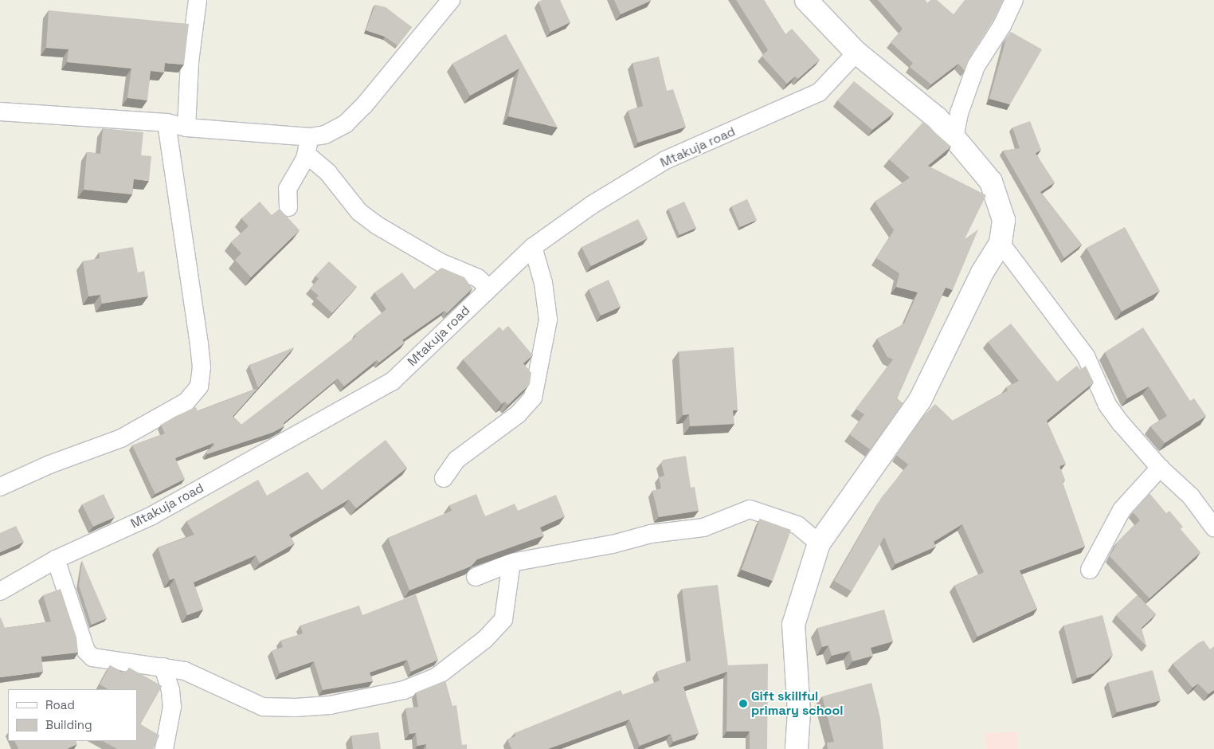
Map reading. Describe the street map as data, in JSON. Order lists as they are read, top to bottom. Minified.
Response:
{"streets":{"street":["Mtakuja road"]},"places":["Gift skillful primary school"],"legend":["Road","Building"]}
